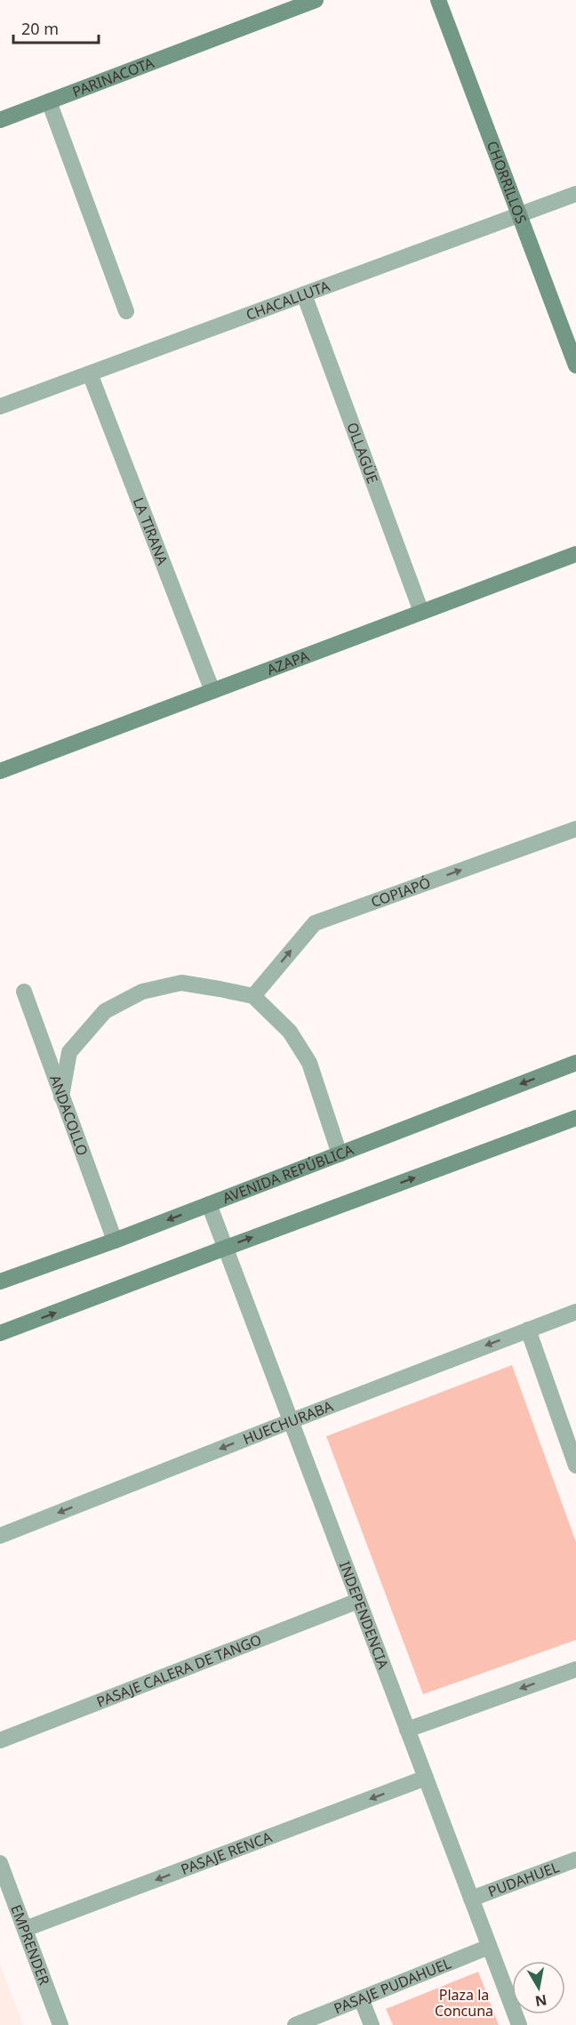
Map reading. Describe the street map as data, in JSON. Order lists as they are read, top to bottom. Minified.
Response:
{"streets":{"street":["PARINACOTA","CHORRILLOS","CHACALLUTA","OLLAGÜE","LA TIRANA","AZAPA","COPIAPÓ","ANDACOLLO","AVENIDA REPÚBLICA","HUECHURABA","INDEPENDENCIA","PASAJE CALERA DE TANGO","PASAJE RENCA","PUDAHUEL","EMPRENDER","PASAJE PUDAHUEL"]},"crossings":[["CHORRILLOS","CHACALLUTA"],["CHACALLUTA","OLLAGÜE"],["CHACALLUTA","LA TIRANA"],["OLLAGÜE","AZAPA"],["LA TIRANA","AZAPA"],["ANDACOLLO","AVENIDA REPÚBLICA"],["AVENIDA REPÚBLICA","INDEPENDENCIA"],["HUECHURABA","INDEPENDENCIA"],["INDEPENDENCIA","PASAJE CALERA DE TANGO"],["INDEPENDENCIA","PASAJE RENCA"],["INDEPENDENCIA","PUDAHUEL"],["INDEPENDENCIA","PASAJE PUDAHUEL"],["PASAJE RENCA","EMPRENDER"]],"one_way":["COPIAPÓ","HUECHURABA","PASAJE RENCA"],"parks":["Plaza la Concuna"],"scale_bar":"20 m","north":"bottom"}
